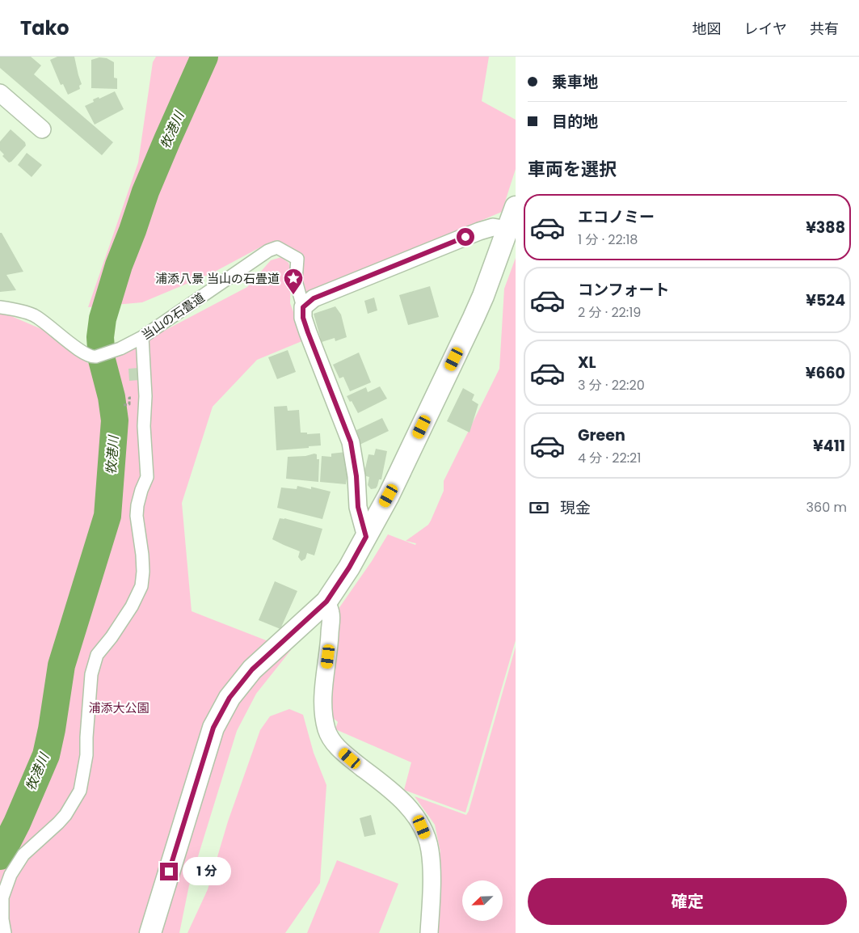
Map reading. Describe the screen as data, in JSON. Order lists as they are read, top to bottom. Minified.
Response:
{"streets":{"street":["当山の石畳道"]},"water":["牧港川"],"parks":["浦添大公園"],"places":{"place":["浦添八景 当山の石畳道"]},"north":"bottom left","page":{"header":"Tako","nav":["地図","レイヤ","共有"],"banner":["乗車地","目的地"],"heading":"車両を選択","list":[{"name":"エコノミー","note":"1 分 · 22:18","value":"¥388"},{"name":"コンフォート","note":"2 分 · 22:19","value":"¥524"},{"name":"XL","note":"3 分 · 22:20","value":"¥660"},{"name":"Green","note":"4 分 · 22:21","value":"¥411"}],"pay":["現金","360 m"],"bubble":"1 分","buttons":"確定"}}
